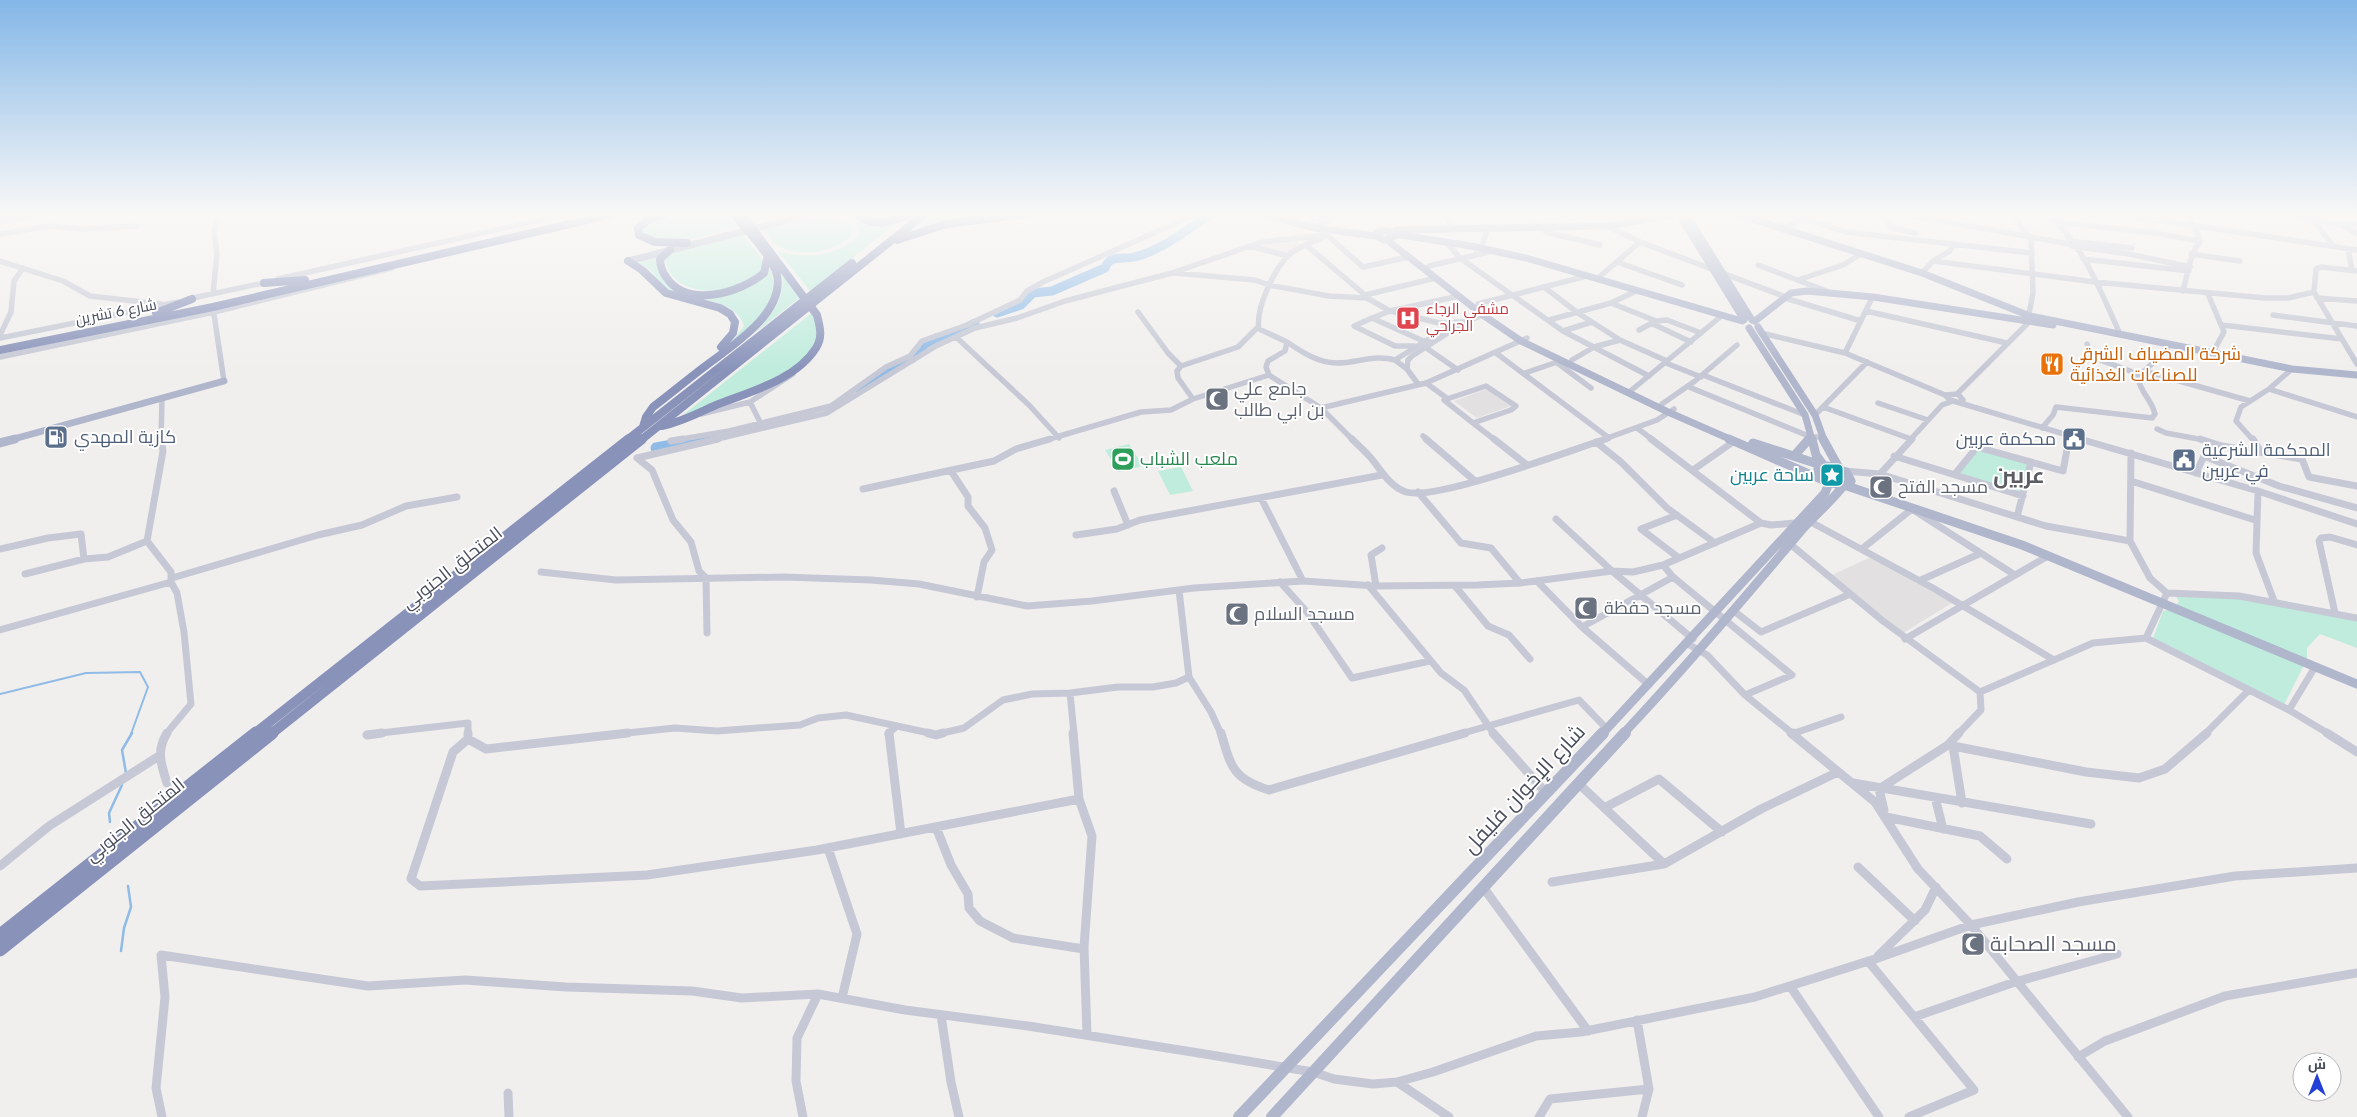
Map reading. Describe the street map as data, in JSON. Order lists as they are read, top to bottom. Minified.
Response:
{"streets":{"highway":["شارع 6 تشرين","المتحلق الجنوبي"],"main road":["شارع الإخوان فليفل"]},"districts":["عربين"],"places":{"hospital":["مشفى الرجاء الجراحي"],"restaurant":["شركة المضياف الشرقي للصناعات الغذائية"],"mosque":["جامع علي بن ابي طالب","مسجد الفتح","مسجد حفظة","مسجد السلام","مسجد الصحابة"],"fuel station":["كازية المهدي"],"public building":["محكمة عربين","المحكمة الشرعية في عربين"],"sports":["ملعب الشباب"],"place":["ساحة عربين"]},"north":"top"}
